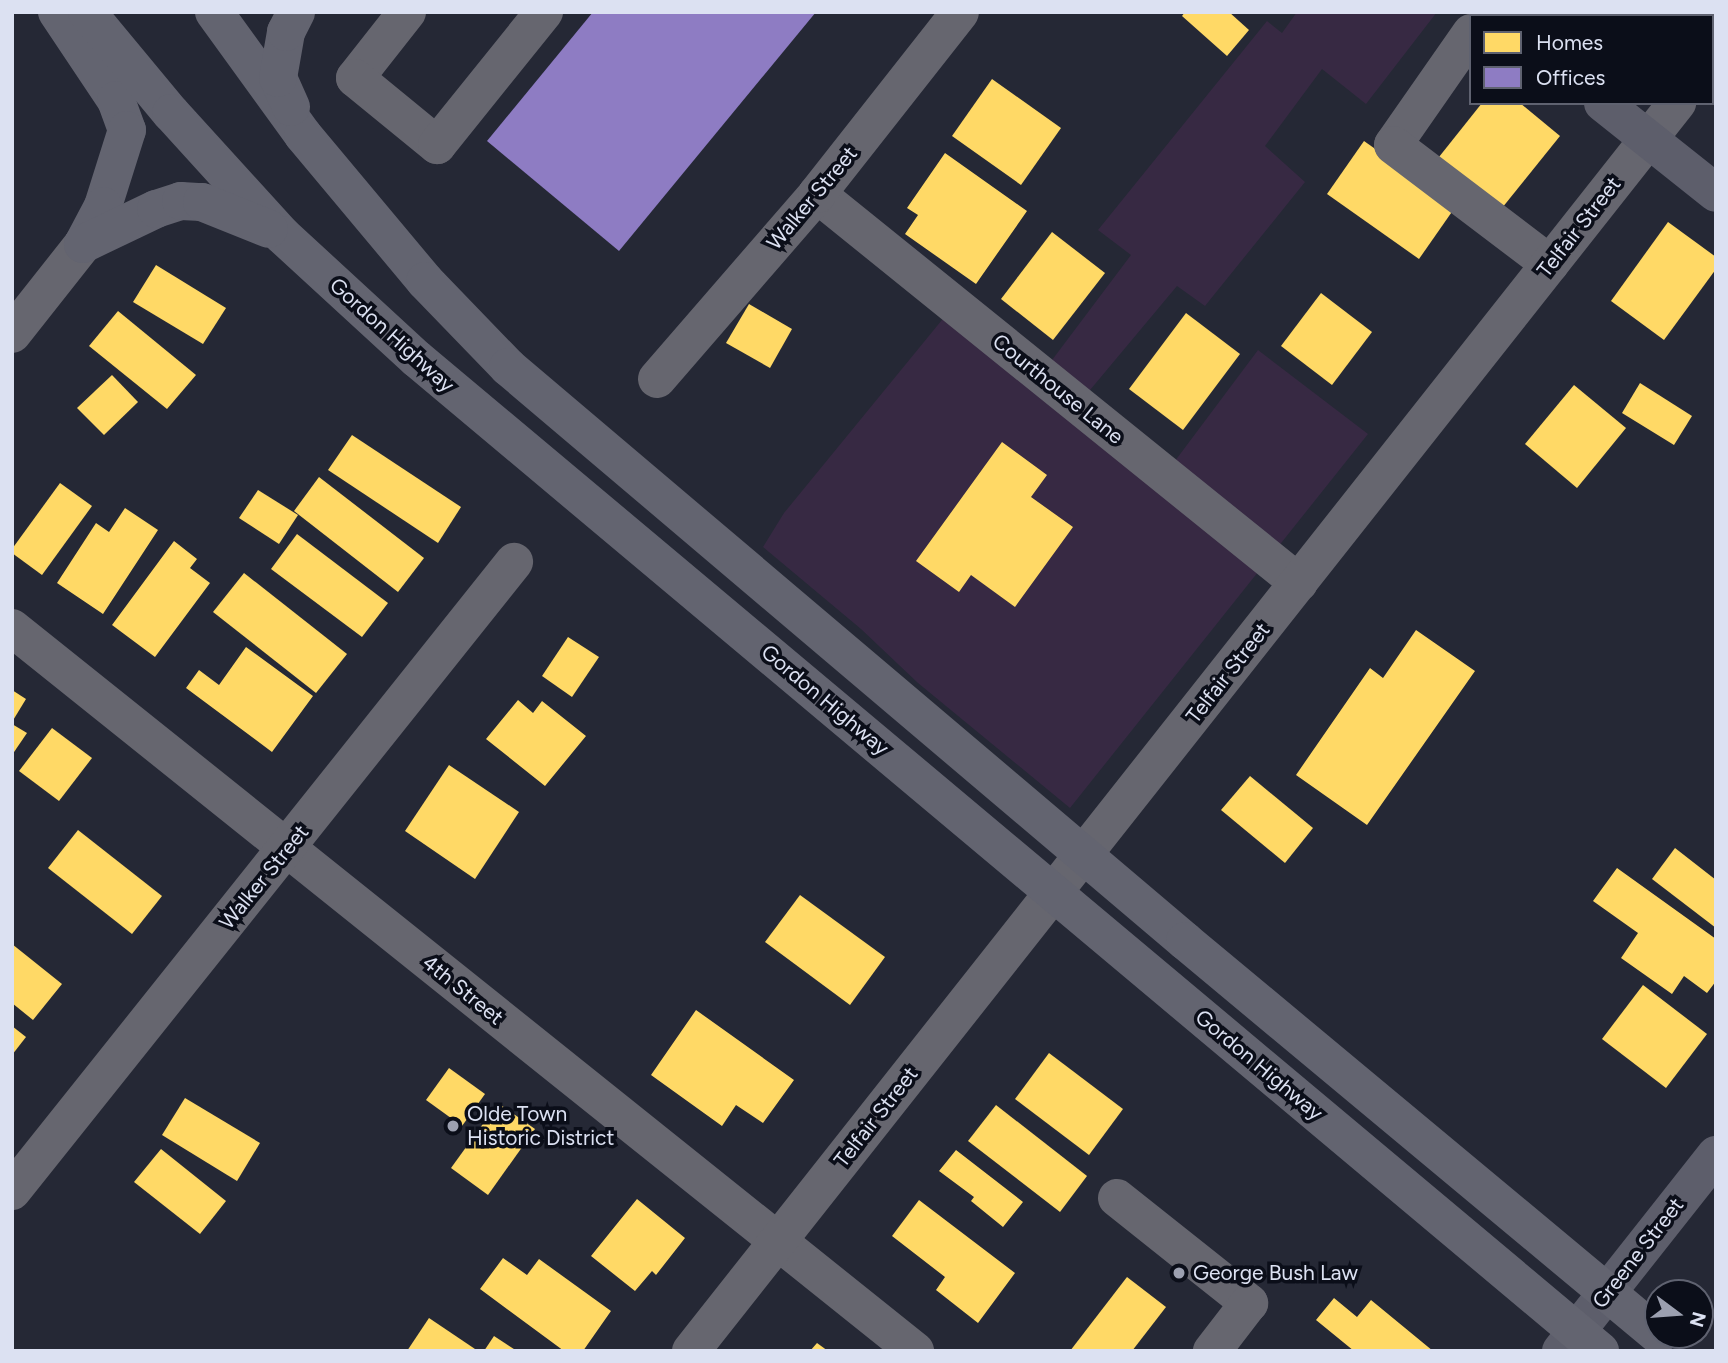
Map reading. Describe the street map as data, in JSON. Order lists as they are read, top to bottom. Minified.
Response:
{"streets":{"highway":["Gordon Highway"],"main road":["Greene Street"],"street":["Walker Street","Telfair Street","Courthouse Lane","4th Street"]},"crossings":[["Walker Street","Courthouse Lane"],["Walker Street","4th Street"],["Telfair Street","Courthouse Lane"],["Telfair Street","4th Street"]],"places":["Olde Town Historic District","George Bush Law"],"legend":["Homes","Offices"],"north":"right"}
